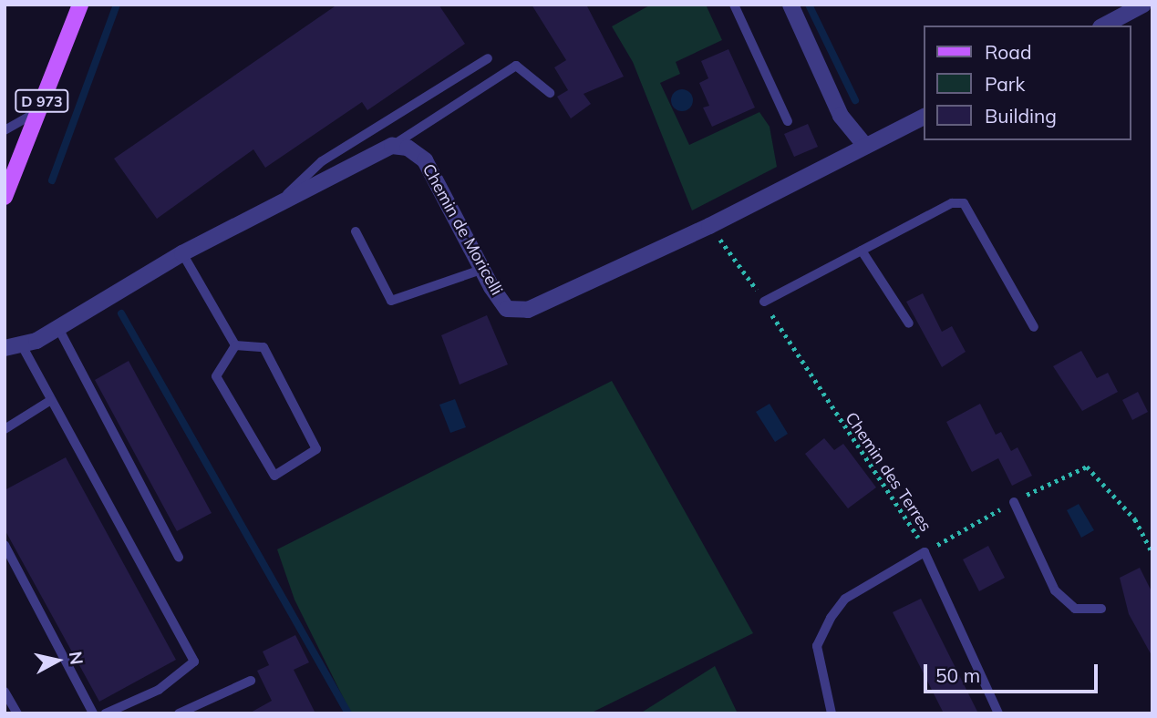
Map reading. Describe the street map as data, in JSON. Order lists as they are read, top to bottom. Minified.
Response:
{"streets":{"main road":["D 973"],"street":["Chemin de Moricelli"],"path":["Chemin des Terres"]},"crossings":[["Chemin de Moricelli","Chemin des Terres"]],"legend":["Road","Park","Building"],"scale_bar":"50 m","north":"right"}
